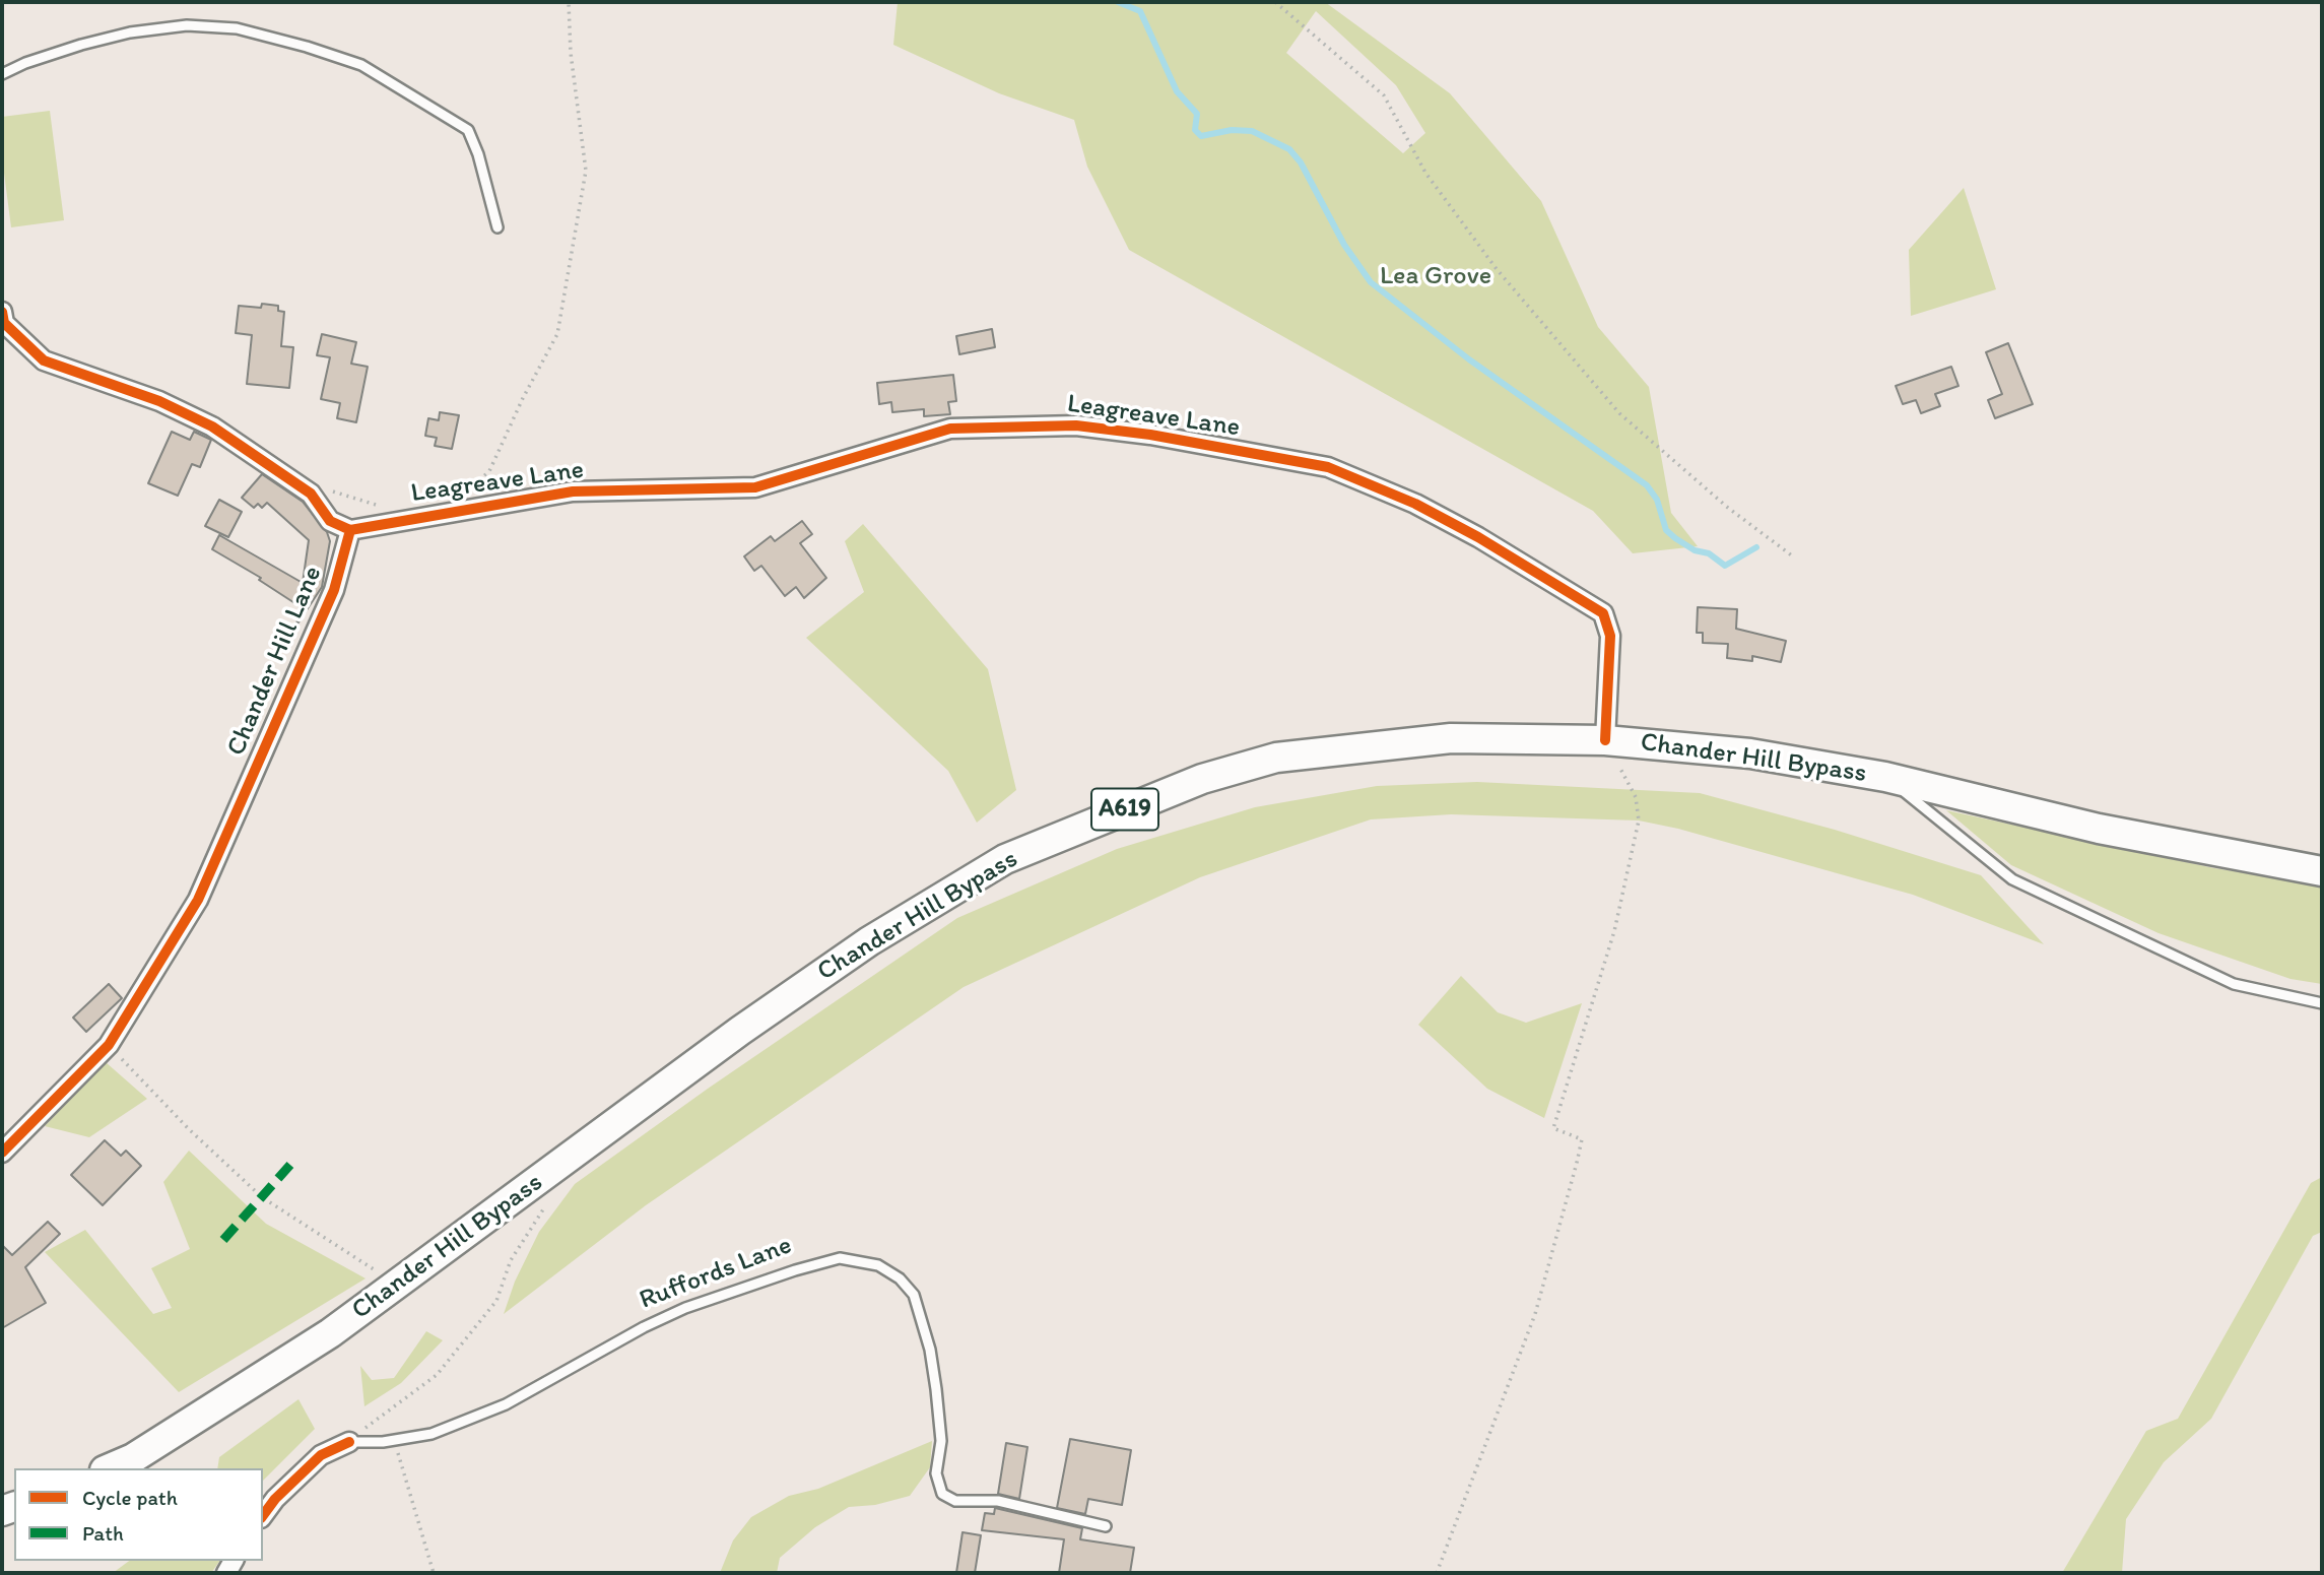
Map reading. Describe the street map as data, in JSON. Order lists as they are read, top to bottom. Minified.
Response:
{"streets":{"highway":["Chander Hill Bypass","A619"],"street":["Leagreave Lane","Chander Hill Lane"],"lane":["Ruffords Lane"]},"crossings":[["Leagreave Lane","Chander Hill Lane"],["Leagreave Lane","Chander Hill Bypass"]],"parks":["Lea Grove"],"legend":["Cycle path","Path"]}
